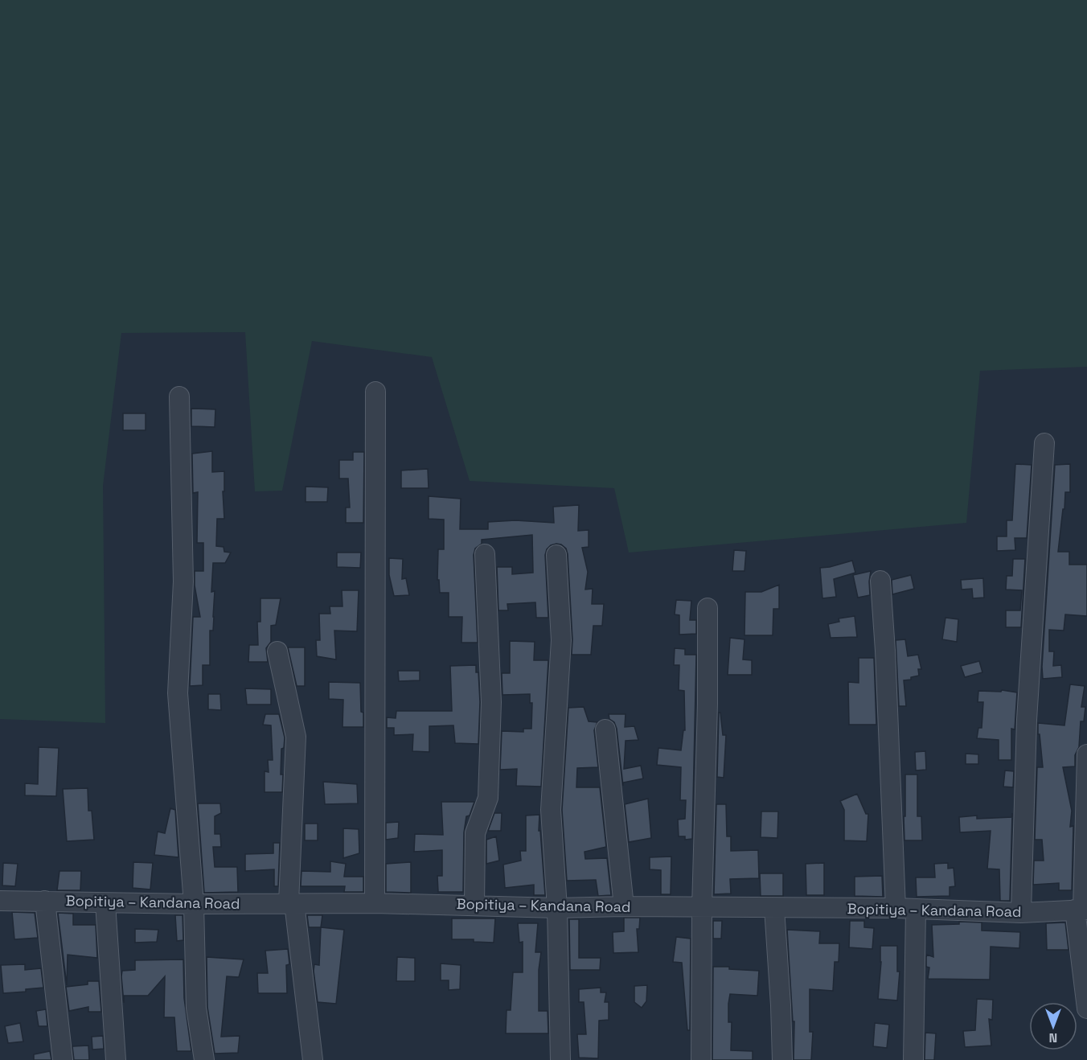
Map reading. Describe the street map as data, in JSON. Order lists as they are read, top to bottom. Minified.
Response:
{"streets":{"street":["Bopitiya – Kandana Road"]},"north":"bottom"}
